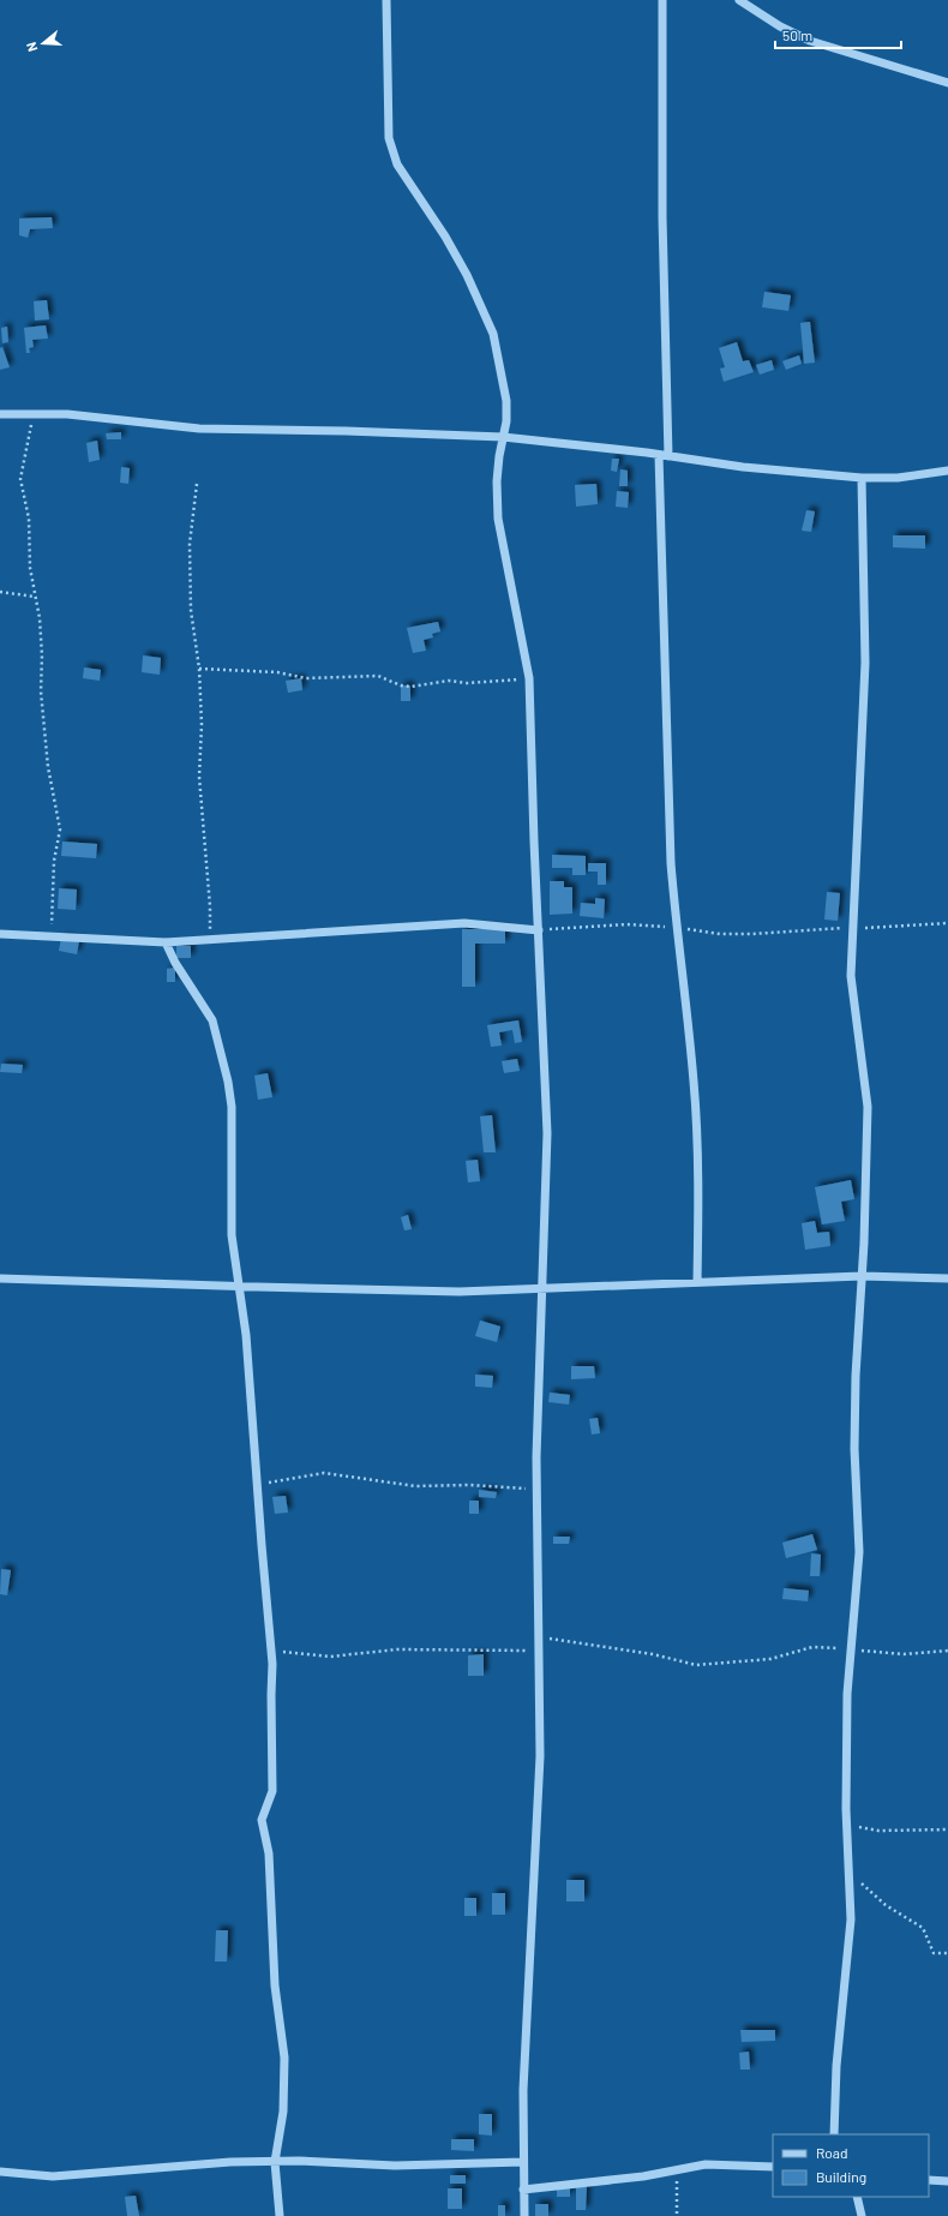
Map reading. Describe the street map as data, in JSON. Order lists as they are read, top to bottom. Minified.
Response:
{"legend":["Road","Building"],"scale_bar":"50 m","north":"left"}
